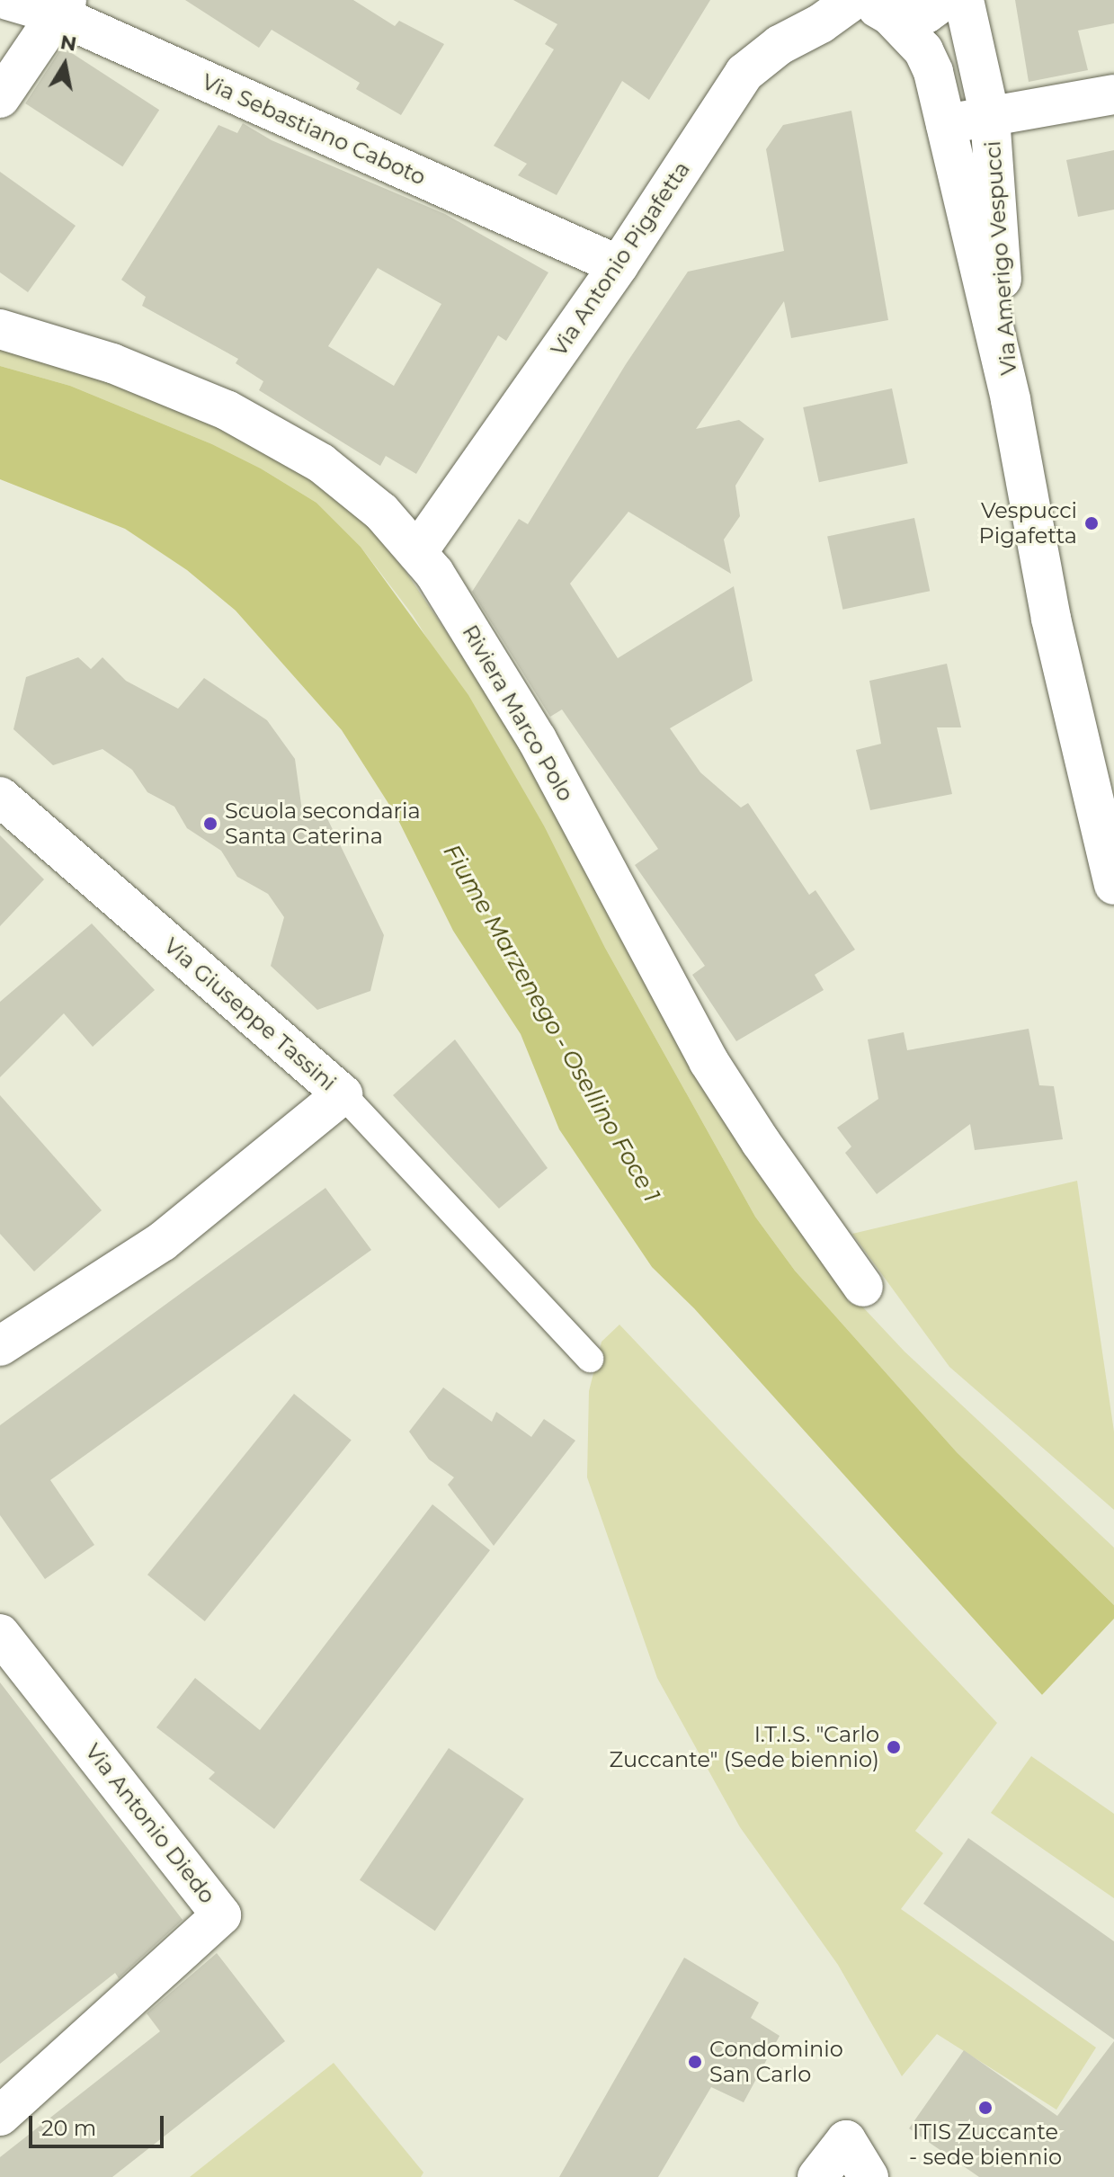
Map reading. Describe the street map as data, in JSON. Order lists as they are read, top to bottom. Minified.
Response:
{"streets":{"street":["Via Sebastiano Caboto","Via Amerigo Vespucci","Via Antonio Pigafetta","Riviera Marco Polo","Via Giuseppe Tassini","Via Antonio Diedo"]},"crossings":[["Via Sebastiano Caboto","Via Antonio Pigafetta"],["Via Antonio Pigafetta","Riviera Marco Polo"]],"water":["Fiume Marzenego - Osellino Foce 1"],"places":["Vespucci Pigafetta","Scuola secondaria Santa Caterina","I.T.I.S. \"Carlo Zuccante\" (Sede biennio)","Condominio San Carlo","ITIS Zuccante - sede biennio"],"scale_bar":"20 m","north":"top"}
